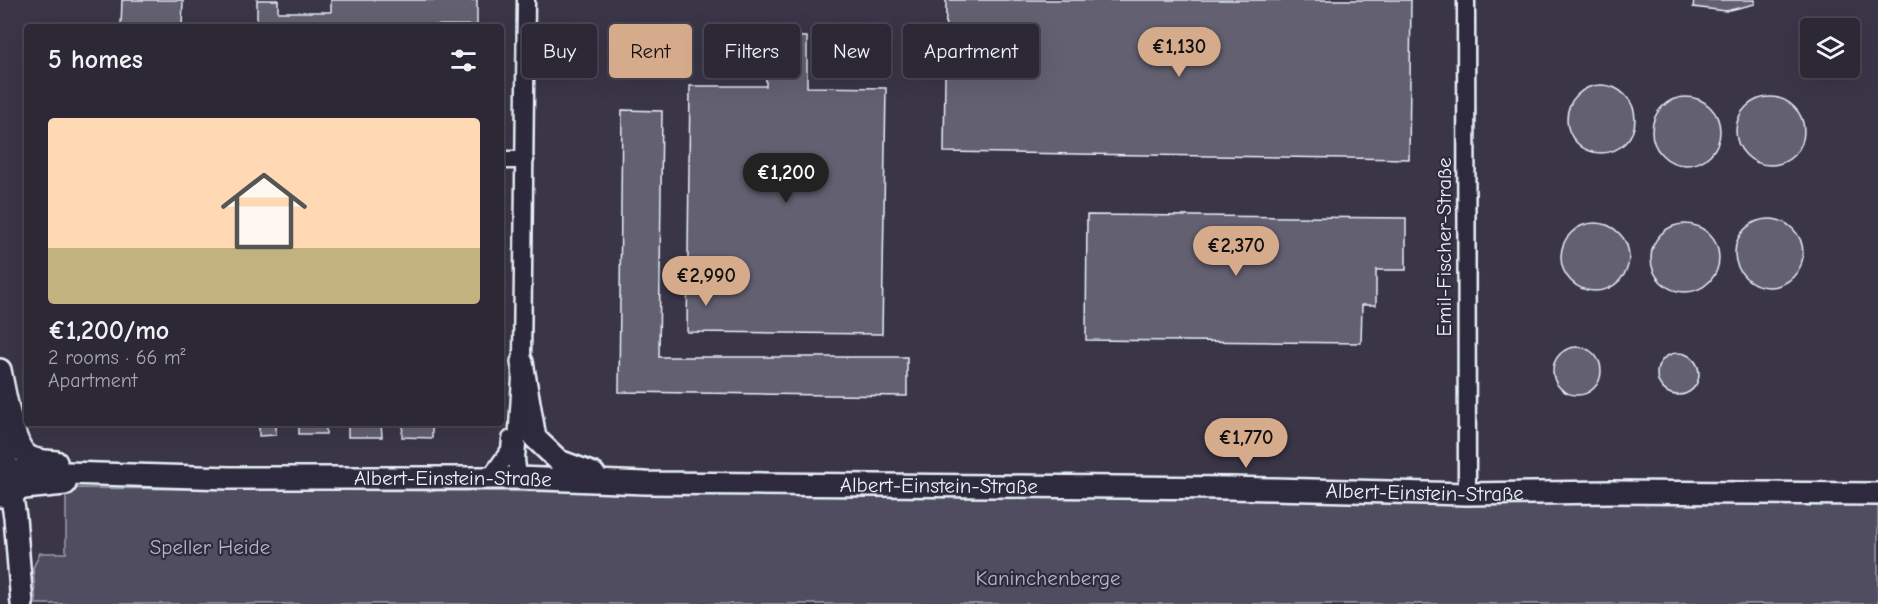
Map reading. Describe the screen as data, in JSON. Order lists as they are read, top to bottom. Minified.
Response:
{"streets":{"main road":["Albert-Einstein-Straße"],"street":["Emil-Fischer-Straße"]},"crossings":[["Emil-Fischer-Straße","Albert-Einstein-Straße"]],"parks":["Speller Heide","Kaninchenberge"],"page":{"chip":["Buy","Rent","Filters","New","Apartment"],"heading":"5 homes","price":["€1,130","€1,200","€2,370","€2,990","€1,770"],"list":[{"name":"€1,200/mo","note":"2 rooms · 66 m² · Apartment"}]}}
